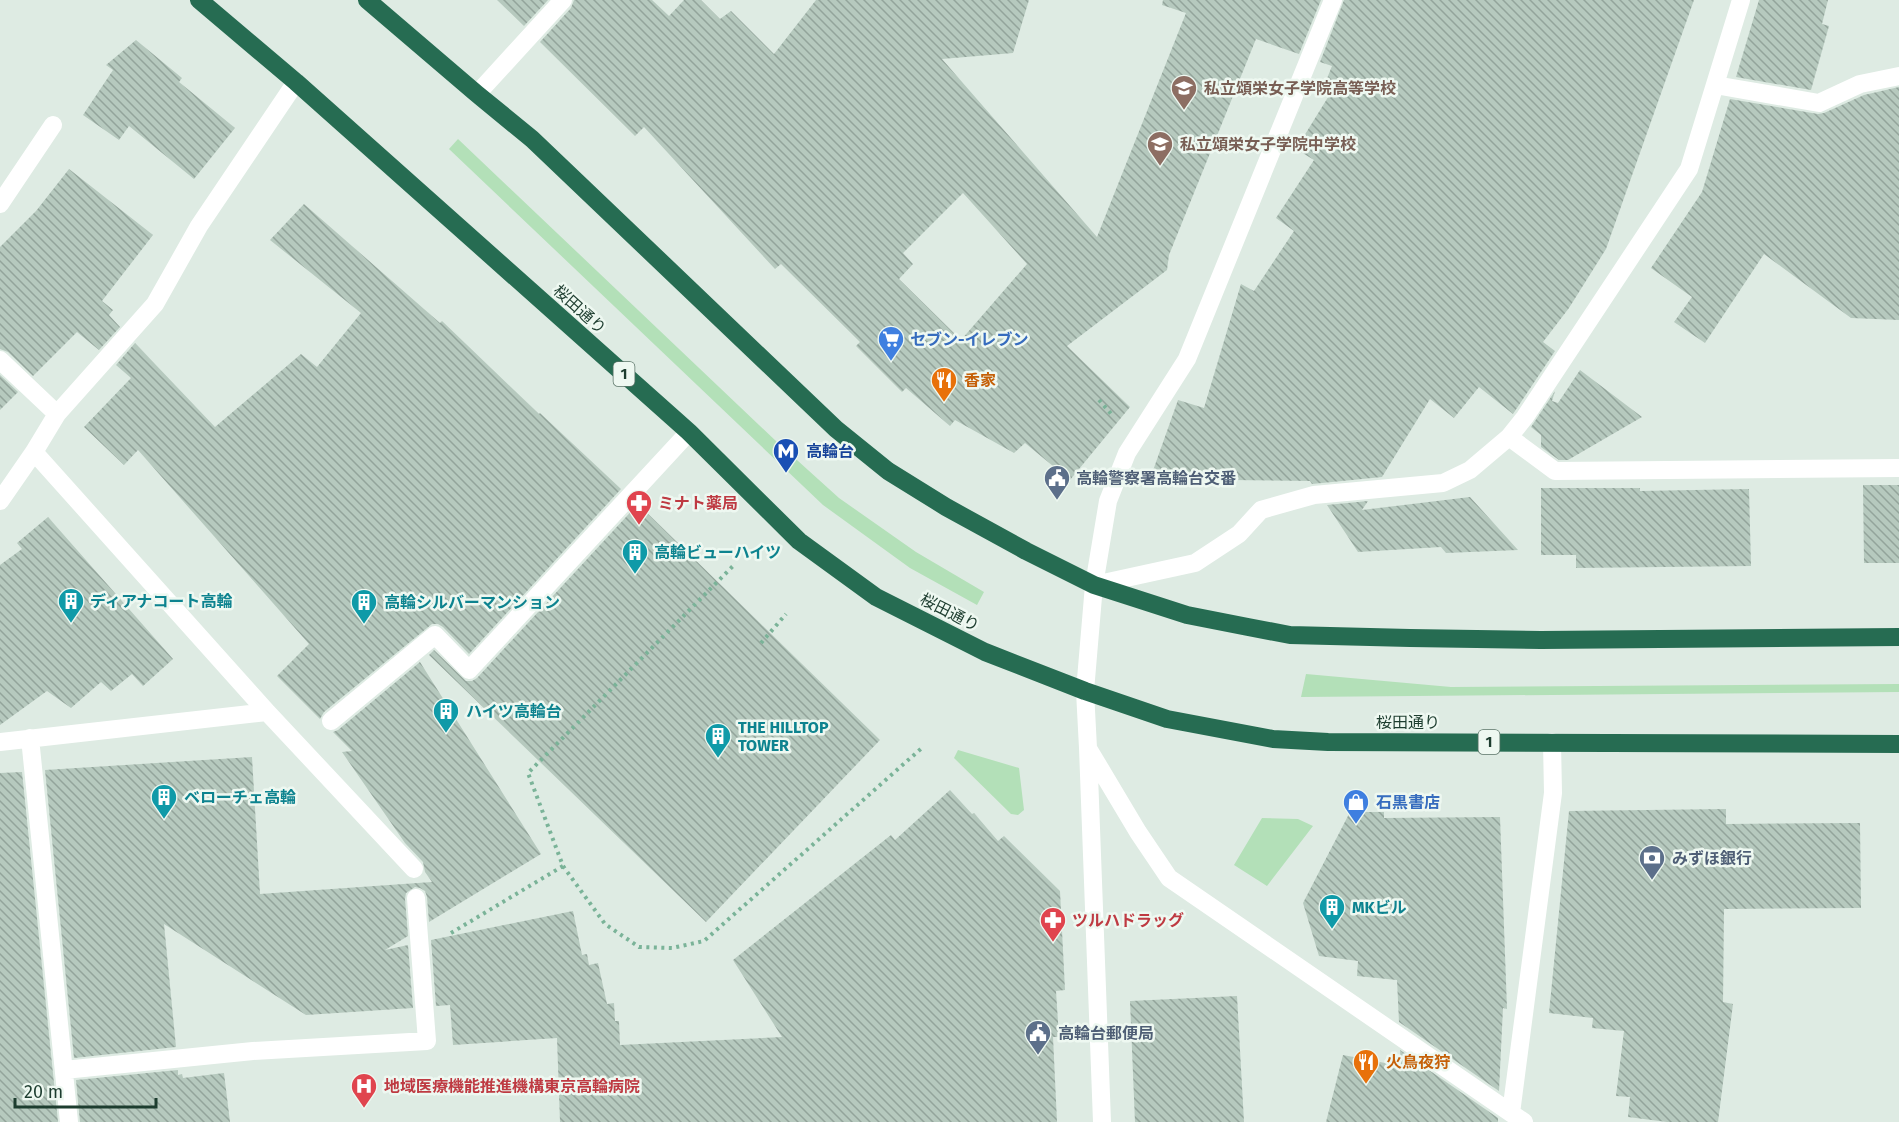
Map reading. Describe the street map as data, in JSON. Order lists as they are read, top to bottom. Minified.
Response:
{"streets":{"highway":["桜田通り","1"]},"places":{"school or university":["私立頌栄女子学院高等学校","私立頌栄女子学院中学校"],"supermarket":["セブン-イレブン"],"restaurant":["香家","火鳥夜狩"],"metro station":["高輪台"],"public building":["高輪警察署高輪台交番","高輪台郵便局"],"pharmacy":["ミナト薬局","ツルハドラッグ"],"building":["高輪ビューハイツ","ディアナコート高輪","高輪シルバーマンション","ハイツ高輪台","THE HILLTOP TOWER","ベローチェ高輪","MKビル"],"shop":["石黒書店"],"bank":["みずほ銀行"],"hospital":["地域医療機能推進機構東京高輪病院"]},"scale_bar":"20 m"}
